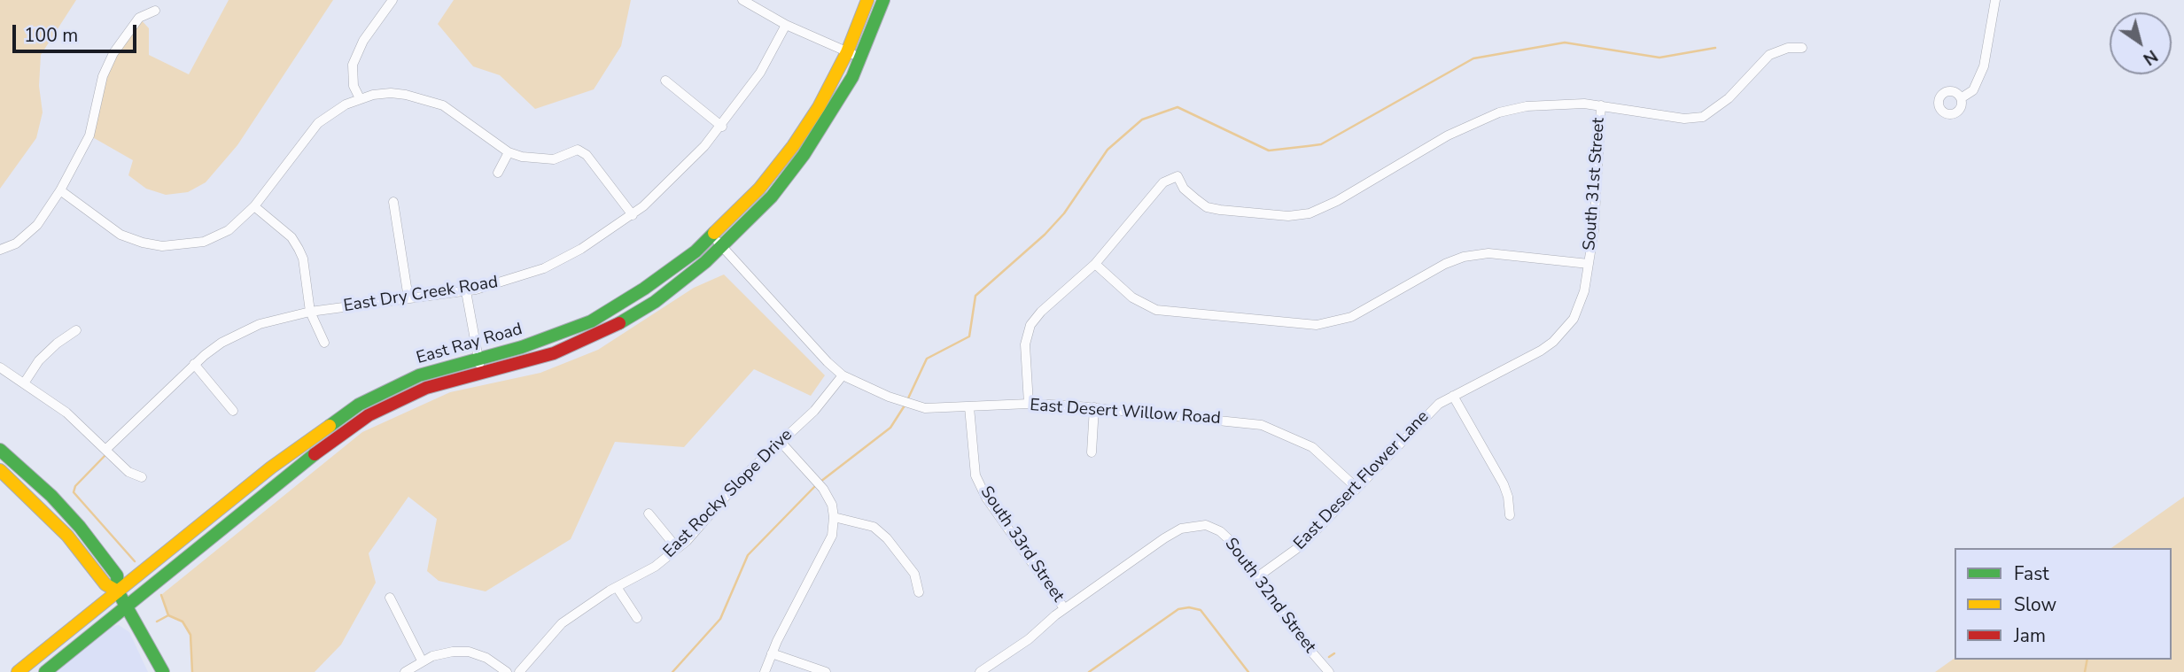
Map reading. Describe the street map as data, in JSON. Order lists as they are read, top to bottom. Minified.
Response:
{"streets":{"main road":["East Ray Road"],"street":["South 31st Street","East Dry Creek Road","East Desert Willow Road","East Desert Flower Lane","East Rocky Slope Drive","South 33rd Street","South 32nd Street"]},"crossings":[["South 31st Street","East Desert Flower Lane"],["East Desert Willow Road","East Desert Flower Lane"],["East Desert Willow Road","East Rocky Slope Drive"],["East Desert Willow Road","South 33rd Street"],["East Desert Flower Lane","South 32nd Street"],["South 33rd Street","South 32nd Street"]],"legend":["Fast","Slow","Jam"],"scale_bar":"100 m","north":"bottom right"}
